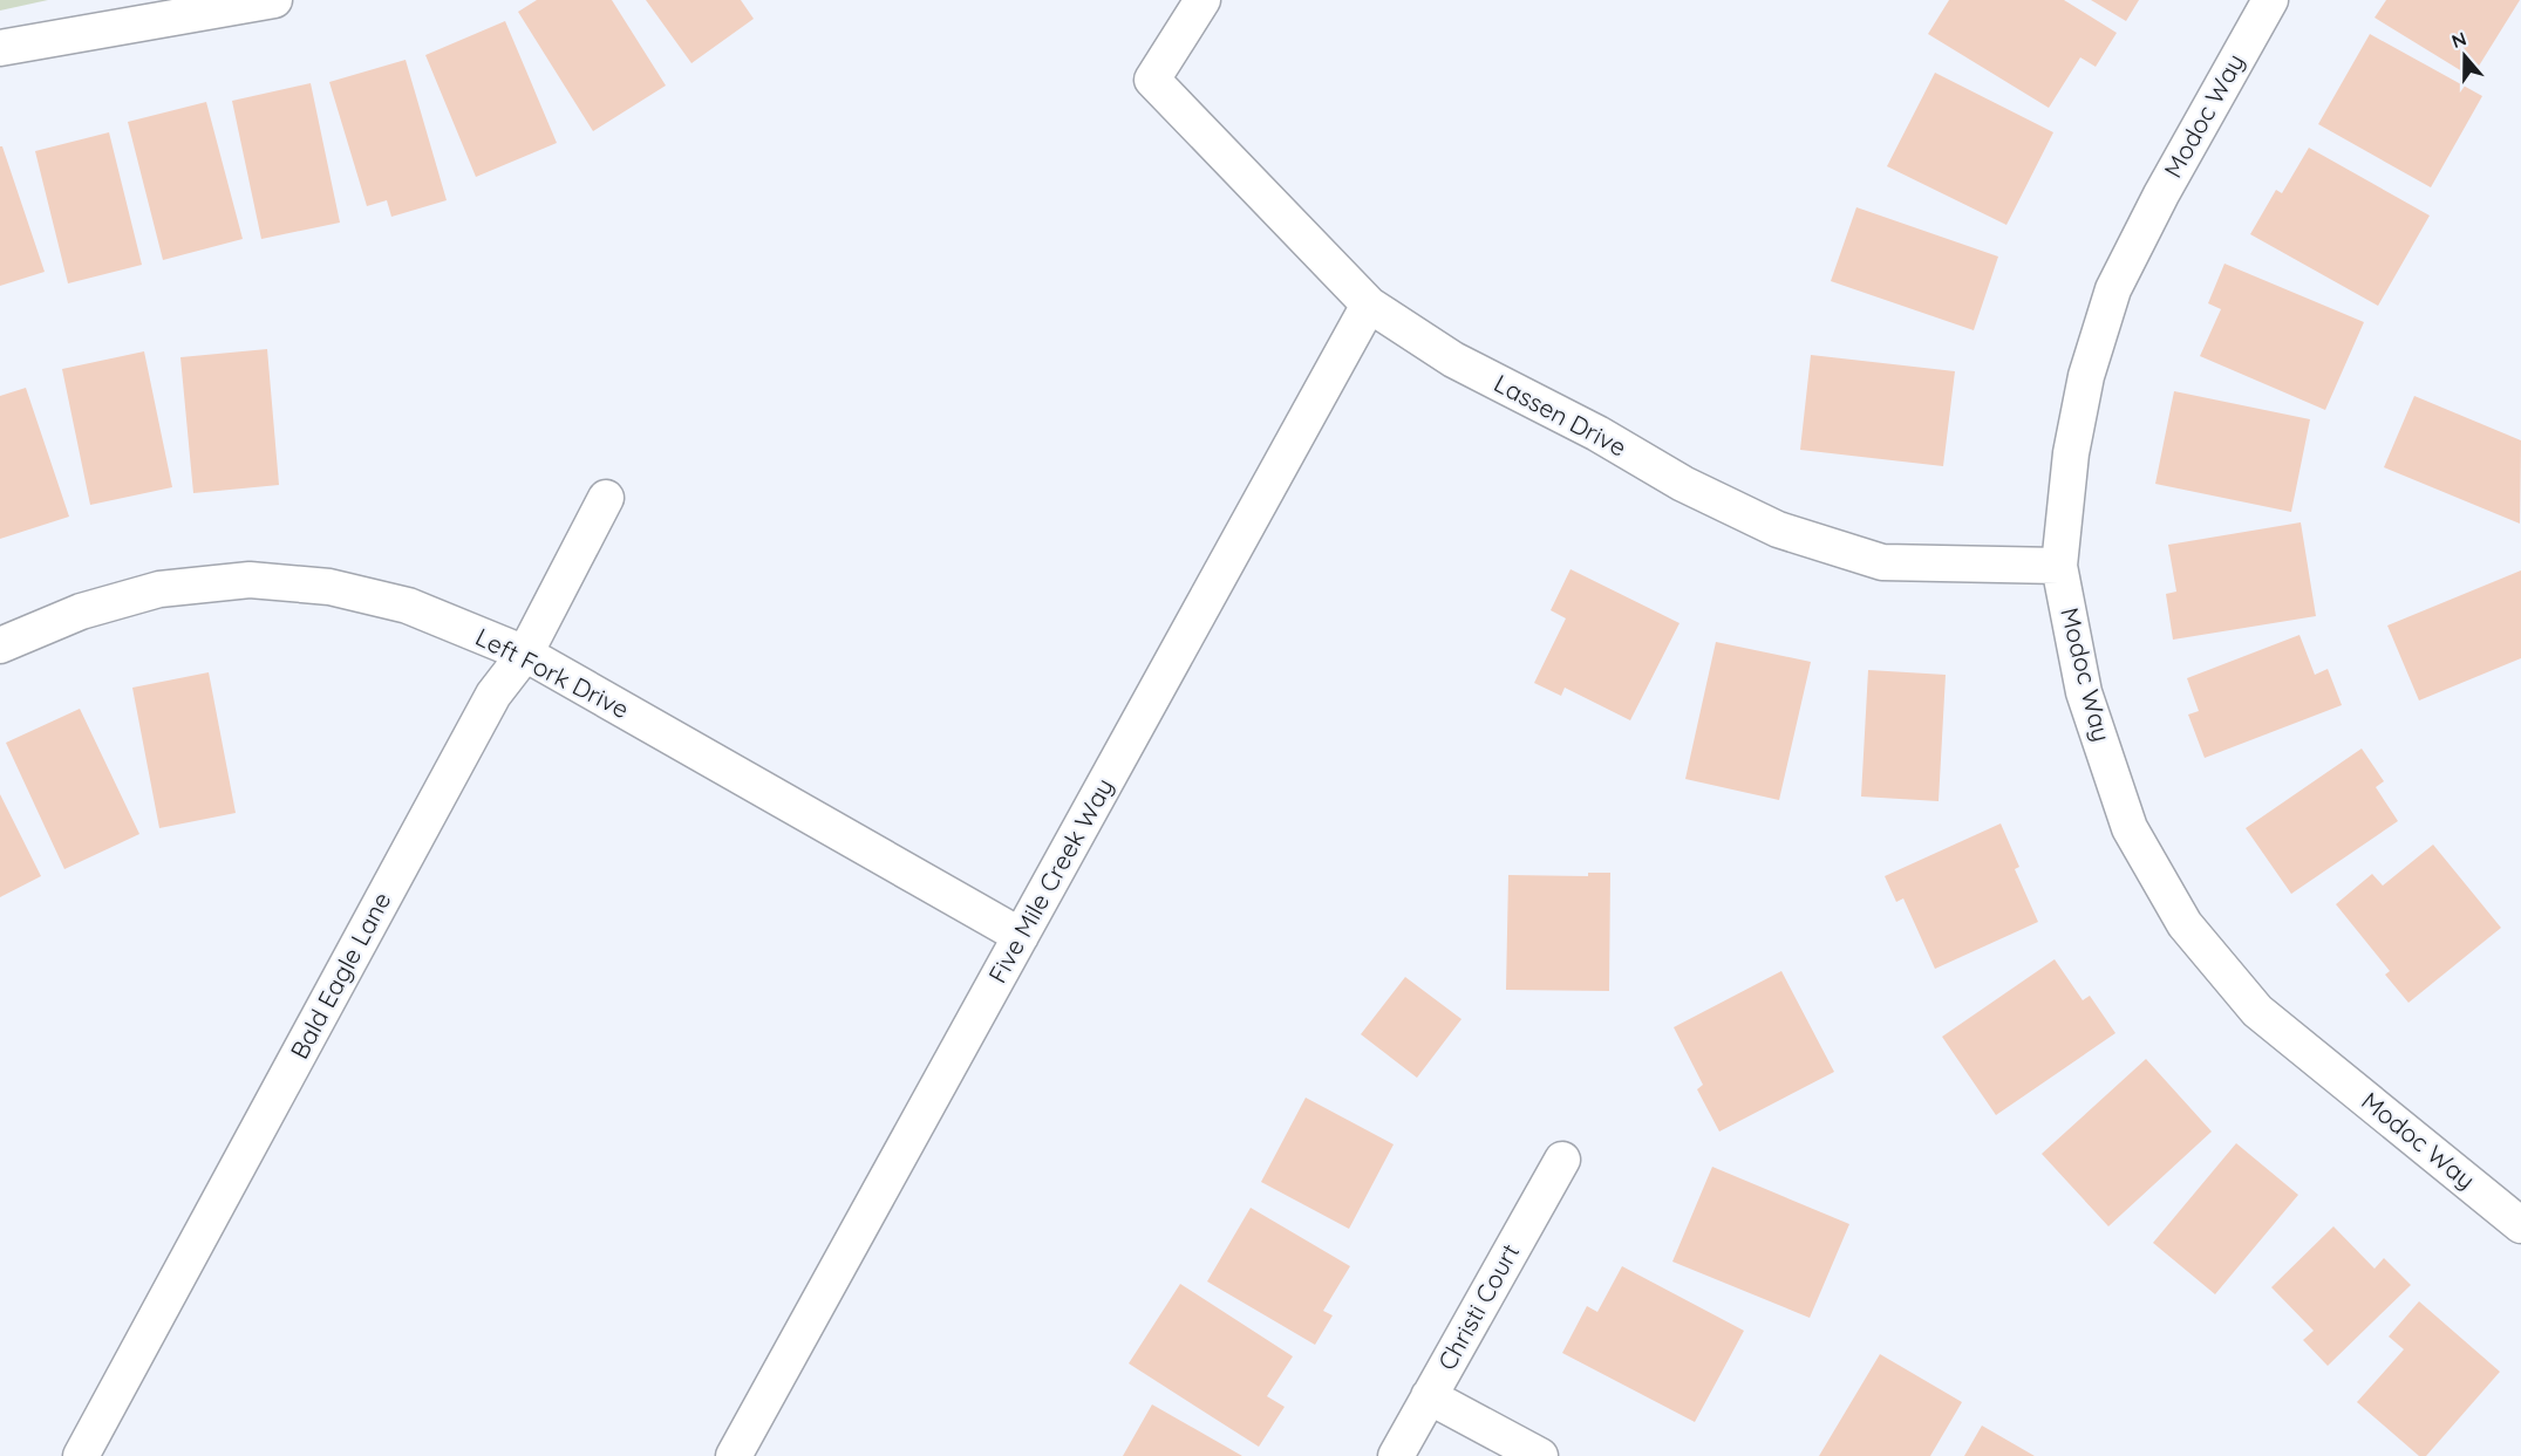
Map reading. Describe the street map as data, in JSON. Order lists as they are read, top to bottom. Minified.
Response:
{"streets":{"street":["Modoc Way","Lassen Drive","Left Fork Drive","Five Mile Creek Way","Bald Eagle Lane","Christi Court"]},"crossings":[["Modoc Way","Lassen Drive"],["Lassen Drive","Five Mile Creek Way"],["Left Fork Drive","Five Mile Creek Way"],["Left Fork Drive","Bald Eagle Lane"]],"north":"top"}
